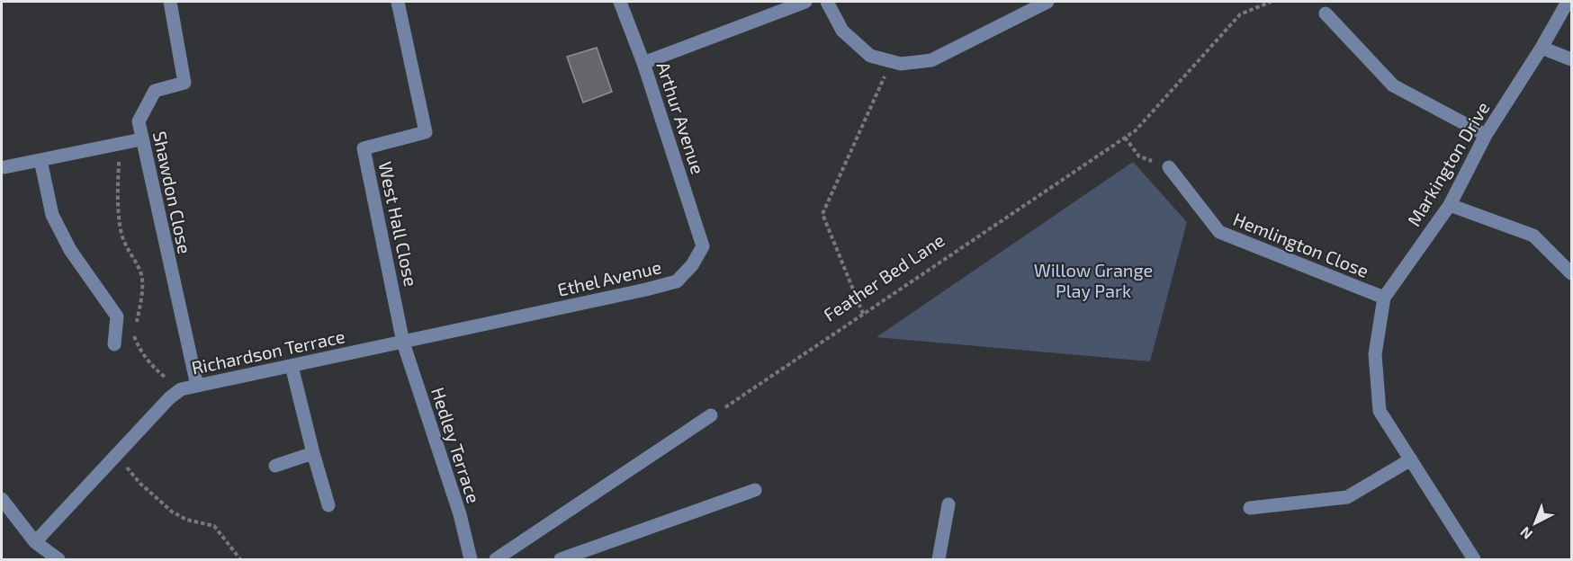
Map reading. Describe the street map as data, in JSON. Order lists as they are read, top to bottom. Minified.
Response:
{"streets":{"street":["Arthur Avenue","Markington Drive","Shawdon Close","West Hall Close","Hemlington Close","Ethel Avenue","Richardson Terrace","Hedley Terrace"],"path":["Feather Bed Lane"]},"crossings":[["Arthur Avenue","Ethel Avenue"],["Markington Drive","Hemlington Close"],["Shawdon Close","Richardson Terrace"],["West Hall Close","Richardson Terrace"],["West Hall Close","Hedley Terrace"],["Ethel Avenue","Richardson Terrace"],["Richardson Terrace","Hedley Terrace"]],"parks":["Willow Grange Play Park"],"north":"bottom left"}
